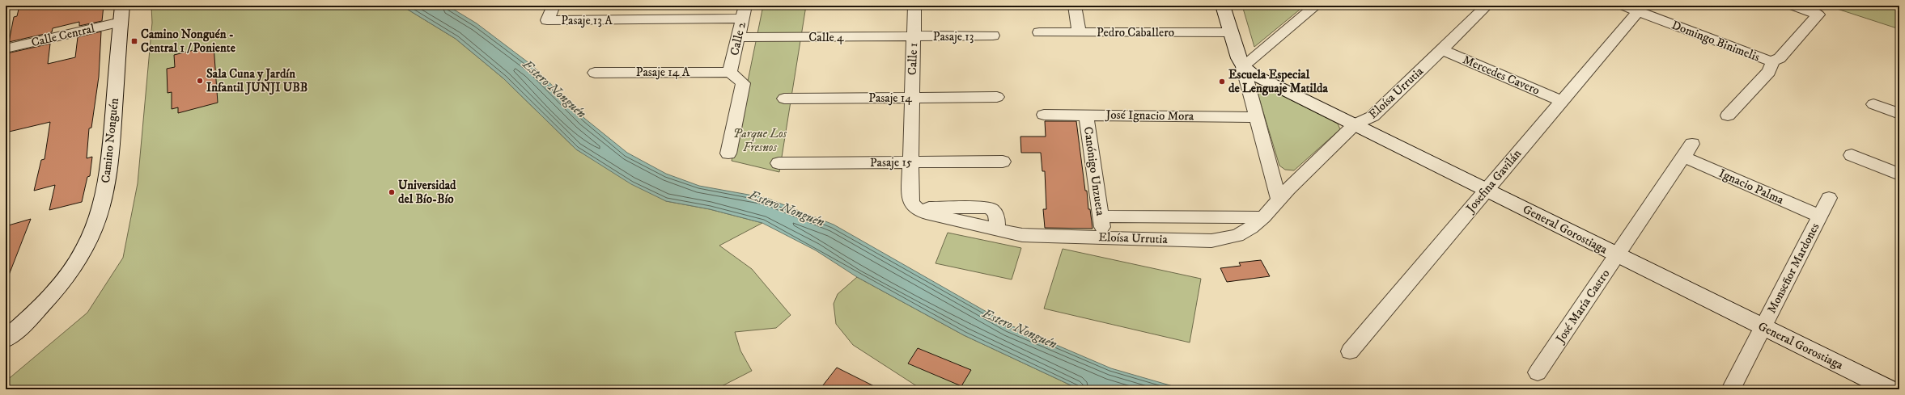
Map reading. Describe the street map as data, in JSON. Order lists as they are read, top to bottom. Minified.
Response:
{"streets":{"street":["Pasaje 13 A","Pedro Caballero","Calle Central","Pasaje 13","Calle 4","Calle 2","Domingo Binimelis","Calle 1","Pasaje 14 A","Mercedes Cavero","Eloísa Urrutia","Pasaje 14","José Ignacio Mora","Camino Nonguén","Pasaje 15","Canónigo Unzueta","Josefina Gavilán","Ignacio Palma","General Gorostiaga","Monseñor Mardones","José María Castro"]},"crossings":[["Pasaje 13 A","Calle 2"],["Calle Central","Camino Nonguén"],["Pasaje 13","Calle 4"],["Pasaje 13","Calle 1"],["Calle 4","Calle 2"],["Calle 4","Calle 1"],["Calle 2","Pasaje 14 A"],["Domingo Binimelis","Josefina Gavilán"],["Calle 1","Eloísa Urrutia"],["Calle 1","Pasaje 14"],["Calle 1","Pasaje 15"],["Mercedes Cavero","Eloísa Urrutia"],["Mercedes Cavero","Josefina Gavilán"],["Eloísa Urrutia","Canónigo Unzueta"],["Eloísa Urrutia","General Gorostiaga"],["José Ignacio Mora","Canónigo Unzueta"],["Josefina Gavilán","General Gorostiaga"],["Ignacio Palma","Monseñor Mardones"],["Ignacio Palma","José María Castro"],["General Gorostiaga","Monseñor Mardones"],["General Gorostiaga","José María Castro"]],"water":["Estero Nonguén"],"parks":["Parque Los Fresnos"],"places":{"transit":["Camino Nonguén - Central 1 / Poniente"],"other":["Sala Cuna y Jardín Infantil JUNJI UBB","Escuela Especial de Lenguaje Matilda","Universidad del Bío-Bío"]}}
